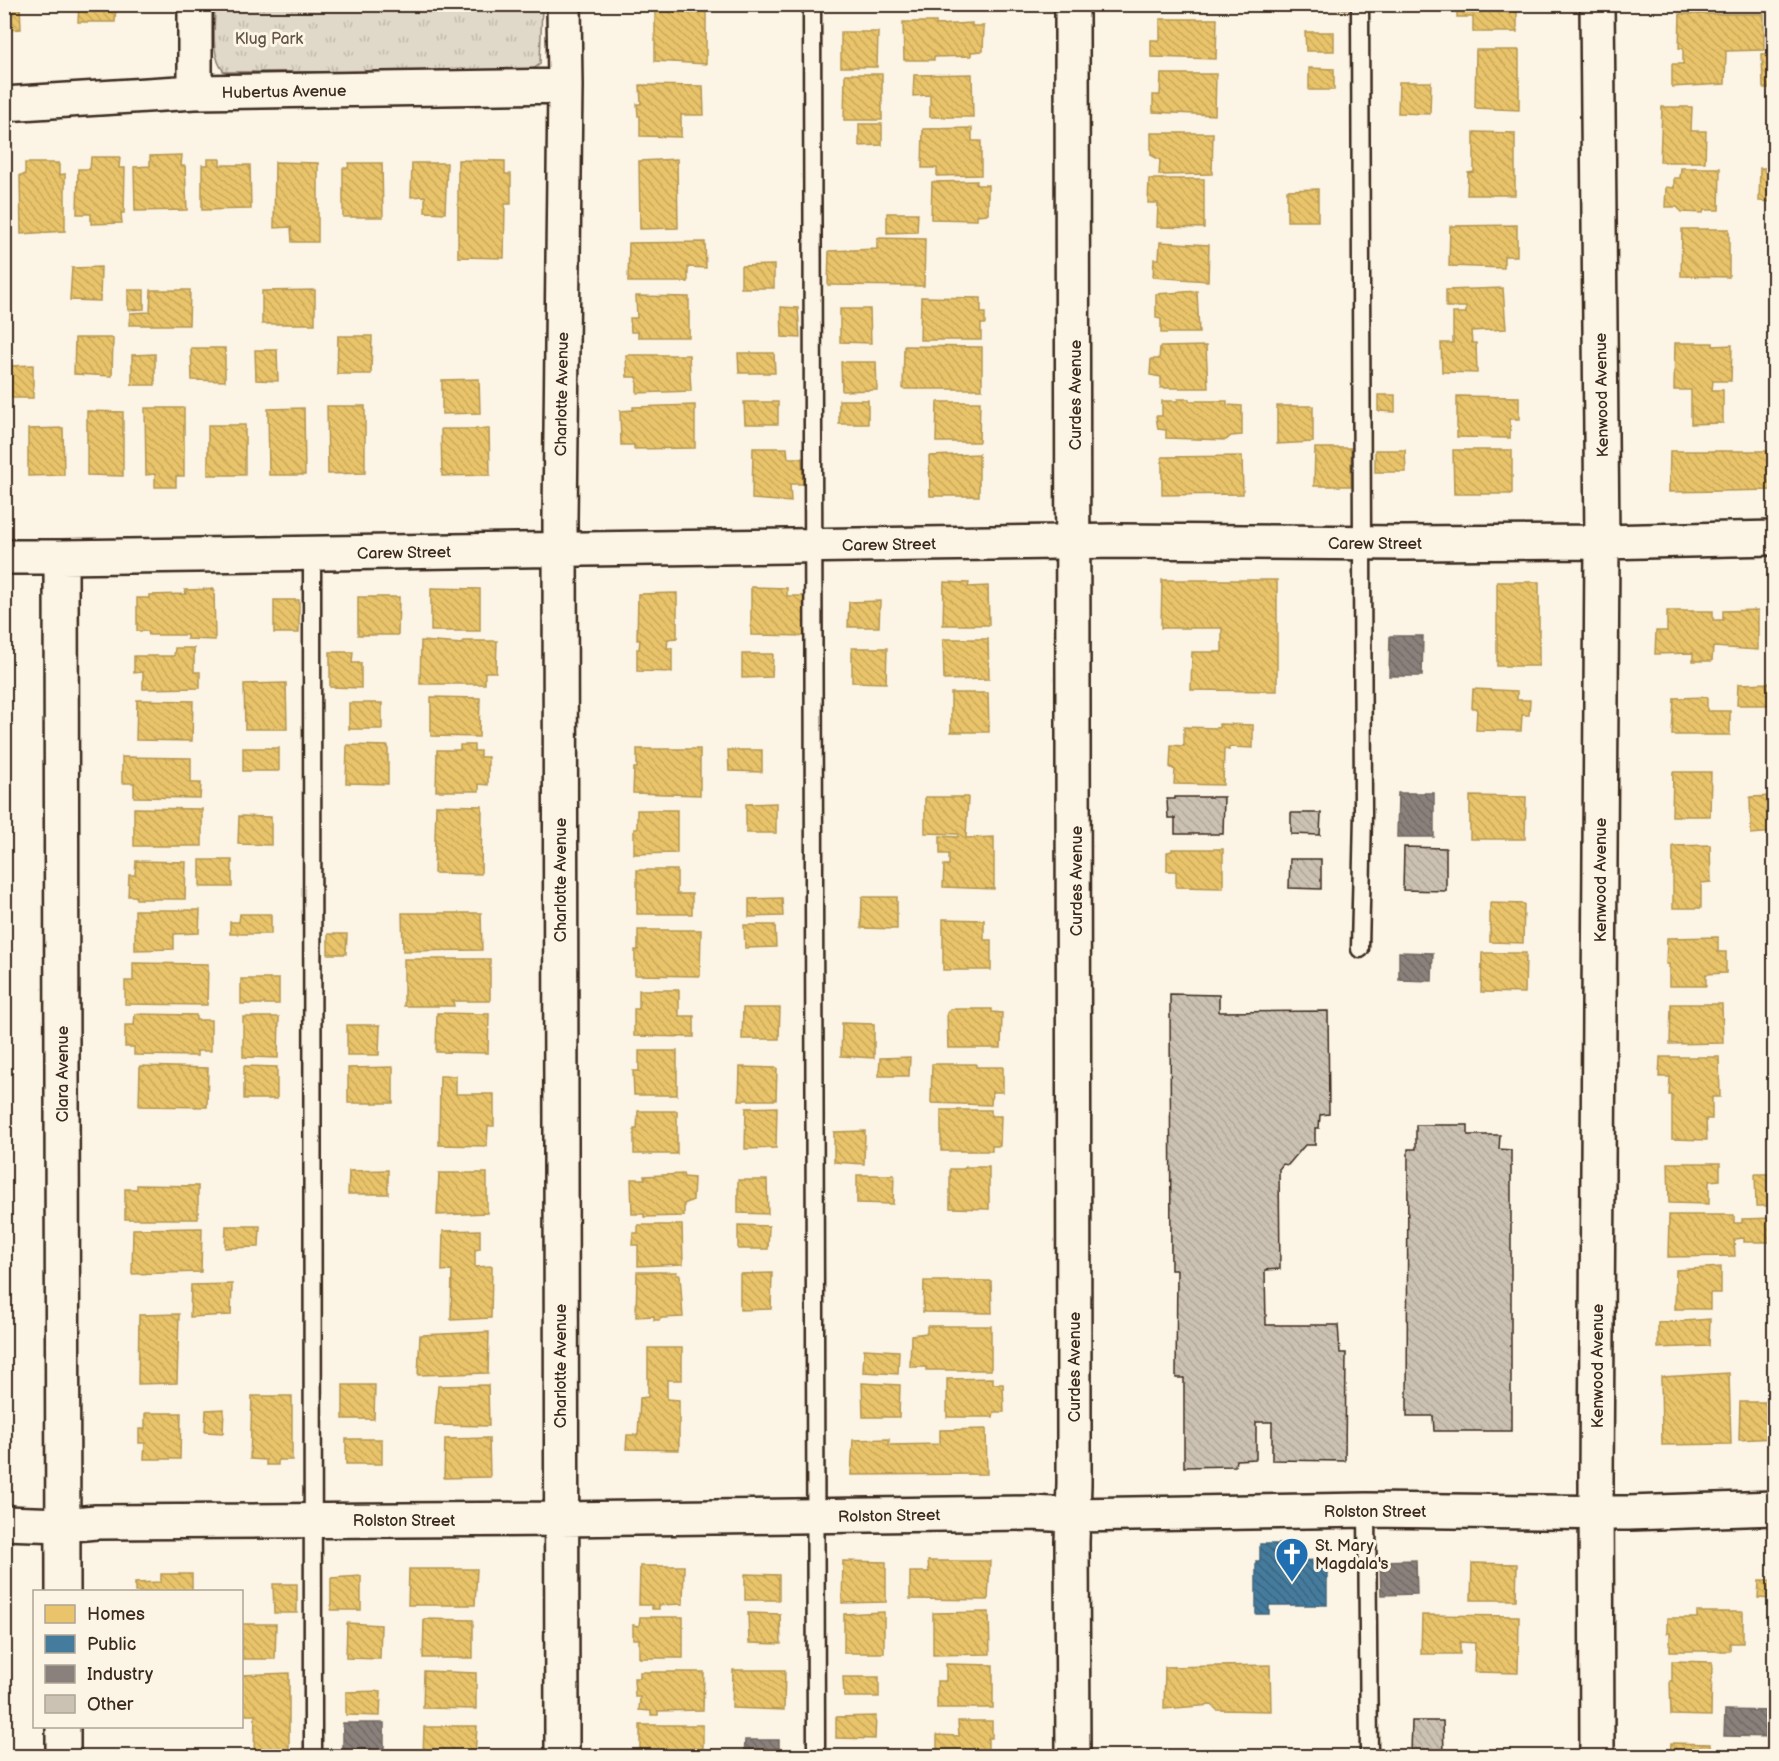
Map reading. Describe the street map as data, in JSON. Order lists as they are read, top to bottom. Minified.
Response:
{"streets":{"street":["Hubertus Avenue","Charlotte Avenue","Curdes Avenue","Kenwood Avenue","Carew Street","Clara Avenue","Rolston Street"]},"crossings":[["Hubertus Avenue","Charlotte Avenue"],["Charlotte Avenue","Carew Street"],["Charlotte Avenue","Rolston Street"],["Curdes Avenue","Carew Street"],["Curdes Avenue","Rolston Street"],["Kenwood Avenue","Carew Street"],["Kenwood Avenue","Rolston Street"],["Carew Street","Clara Avenue"],["Clara Avenue","Rolston Street"]],"parks":["Klug Park"],"places":{"church":["St. Mary Magdala's"]},"legend":["Homes","Public","Industry","Other"]}
